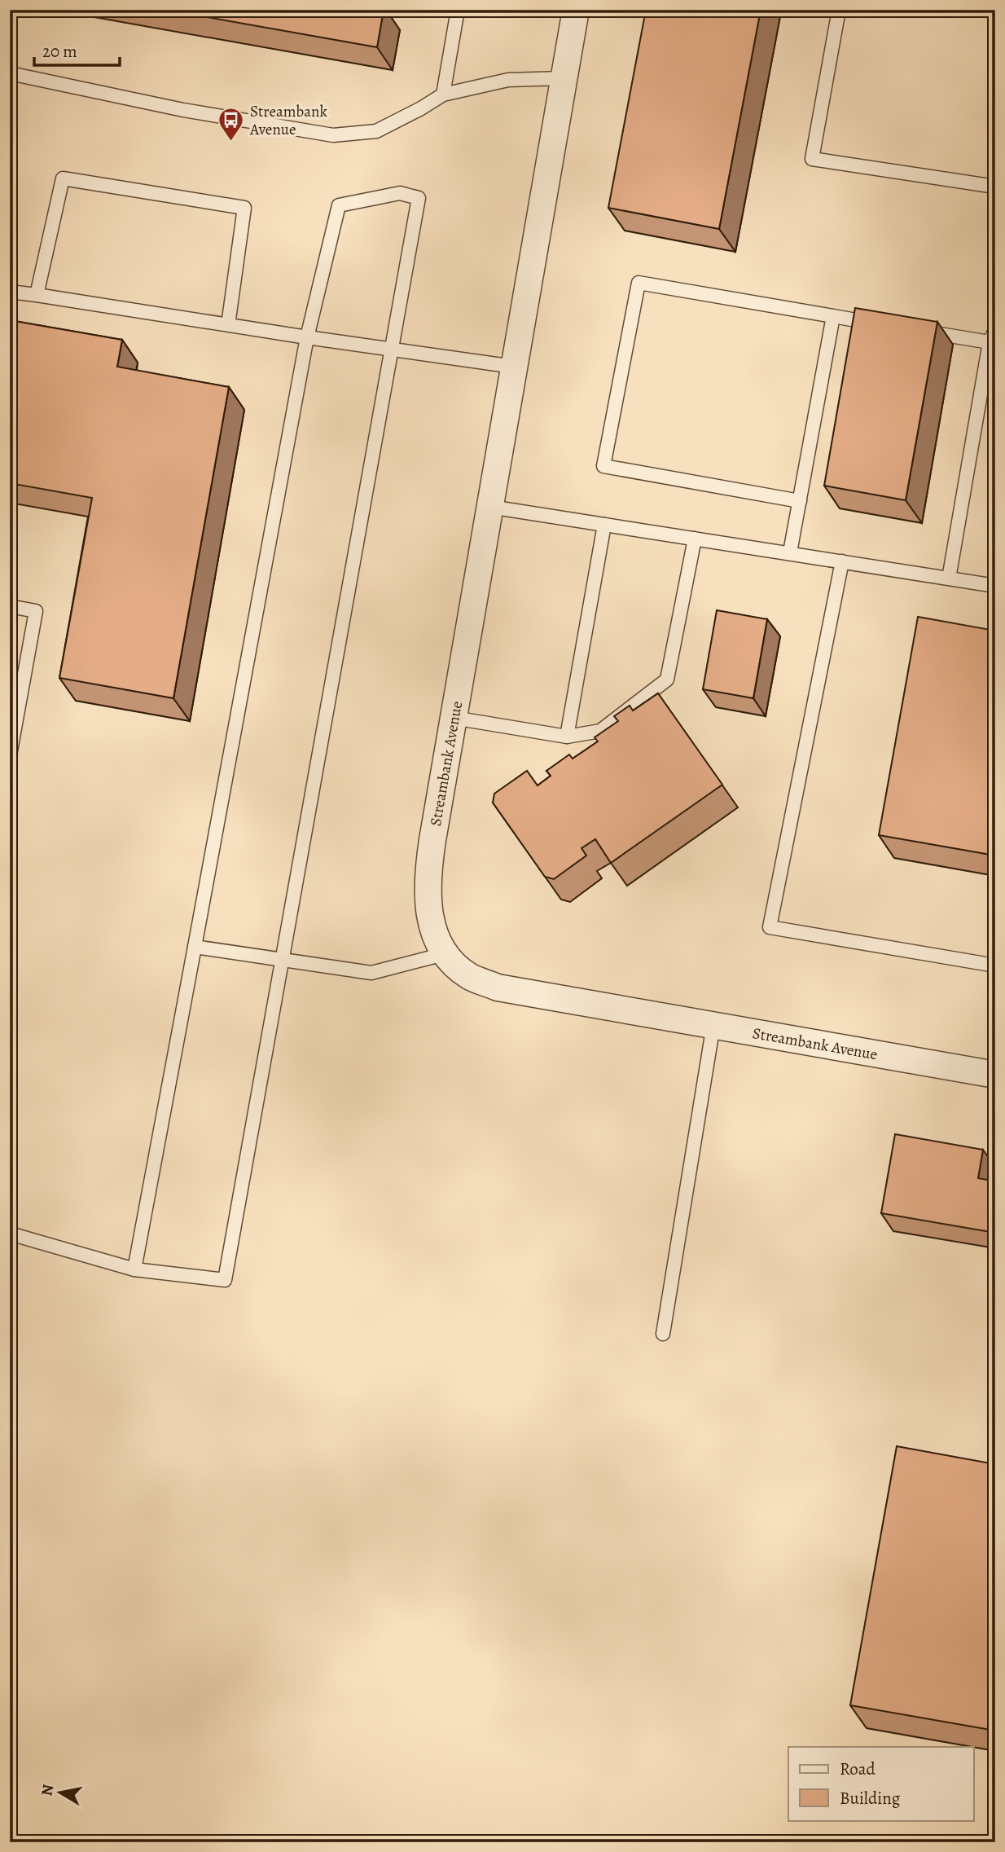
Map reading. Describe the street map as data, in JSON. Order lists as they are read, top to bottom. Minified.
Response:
{"streets":{"street":["Streambank Avenue"]},"places":{"bus stop":["Streambank Avenue"]},"legend":["Road","Building"],"scale_bar":"20 m","north":"left"}
